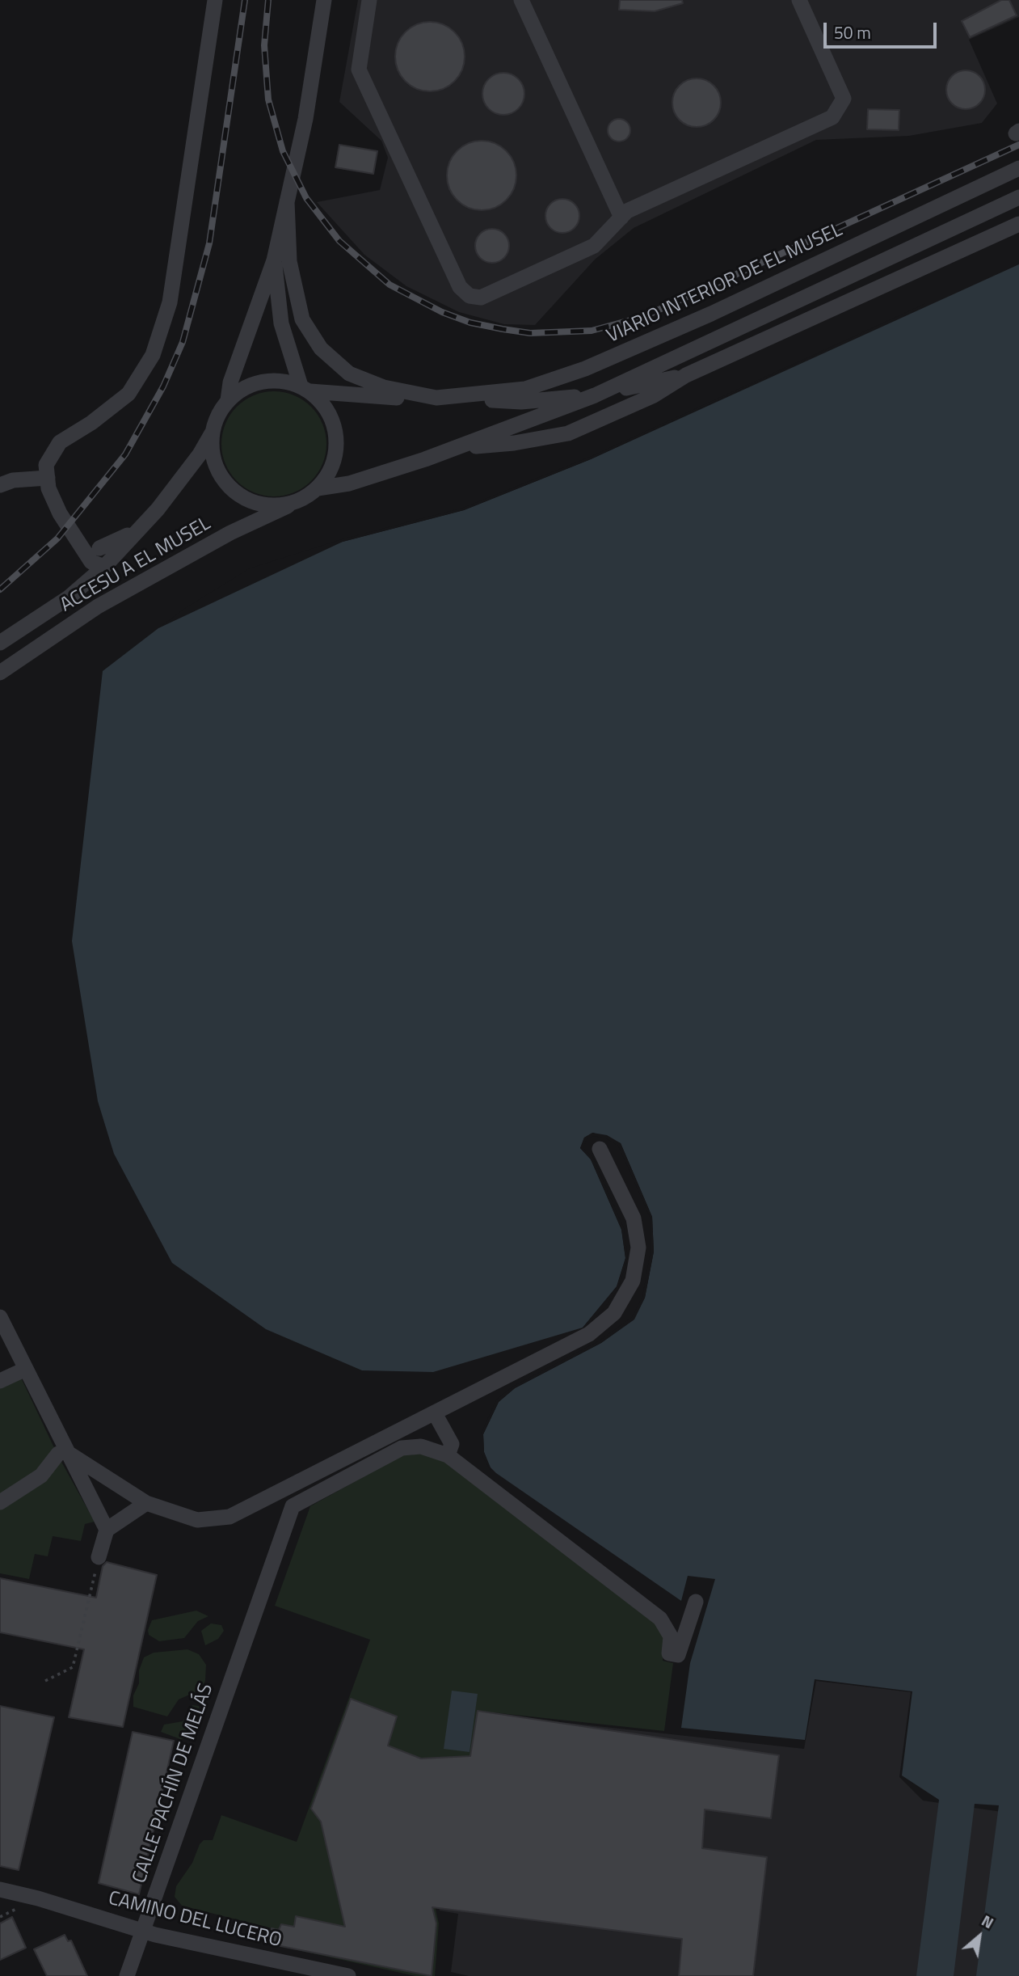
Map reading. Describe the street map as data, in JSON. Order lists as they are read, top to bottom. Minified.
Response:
{"streets":{"street":["VIARIO INTERIOR DE EL MUSEL","ACCESU A EL MUSEL","CALLE PACHÍN DE MELÁS","CAMINO DEL LUCERO"]},"crossings":[["VIARIO INTERIOR DE EL MUSEL","ACCESU A EL MUSEL"],["CALLE PACHÍN DE MELÁS","CAMINO DEL LUCERO"]],"scale_bar":"50 m","north":"top right"}
